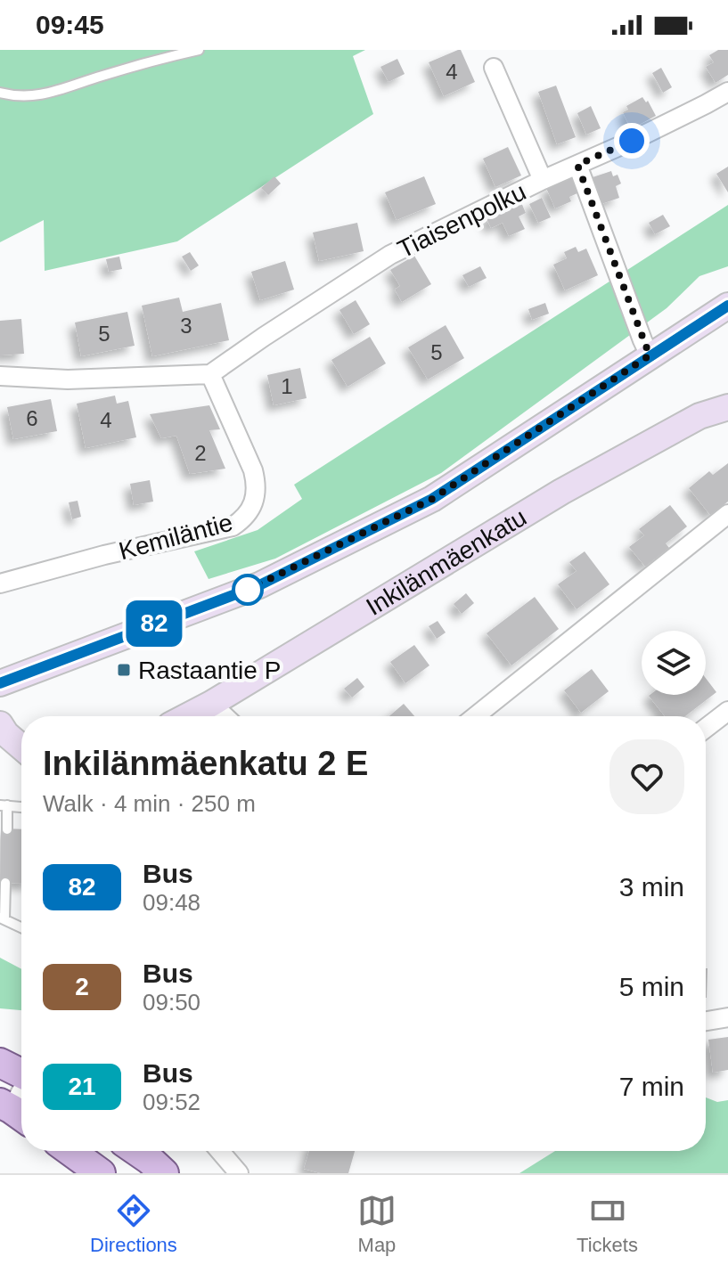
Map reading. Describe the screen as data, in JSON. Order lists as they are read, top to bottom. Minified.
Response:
{"streets":{"main road":["Inkilänmäenkatu"],"street":["Tiaisenpolku","Kemiläntie"]},"crossings":[["Tiaisenpolku","Kemiläntie"]],"places":{"transit":["Rastaantie P"]},"lines":["bus line 82"],"house_numbers":["4","3","5","5","1","6","4","2"],"page":{"status":"09:45","on_map":"82","heading":["Inkilänmäenkatu 2 E","Walk · 4 min · 250 m"],"list":[{"mark":"82","name":"Bus","note":"09:48","value":"3 min"},{"mark":"2","name":"Bus","note":"09:50","value":"5 min"},{"mark":"21","name":"Bus","note":"09:52","value":"7 min"}],"tabs":["Directions","Map","Tickets"]}}
